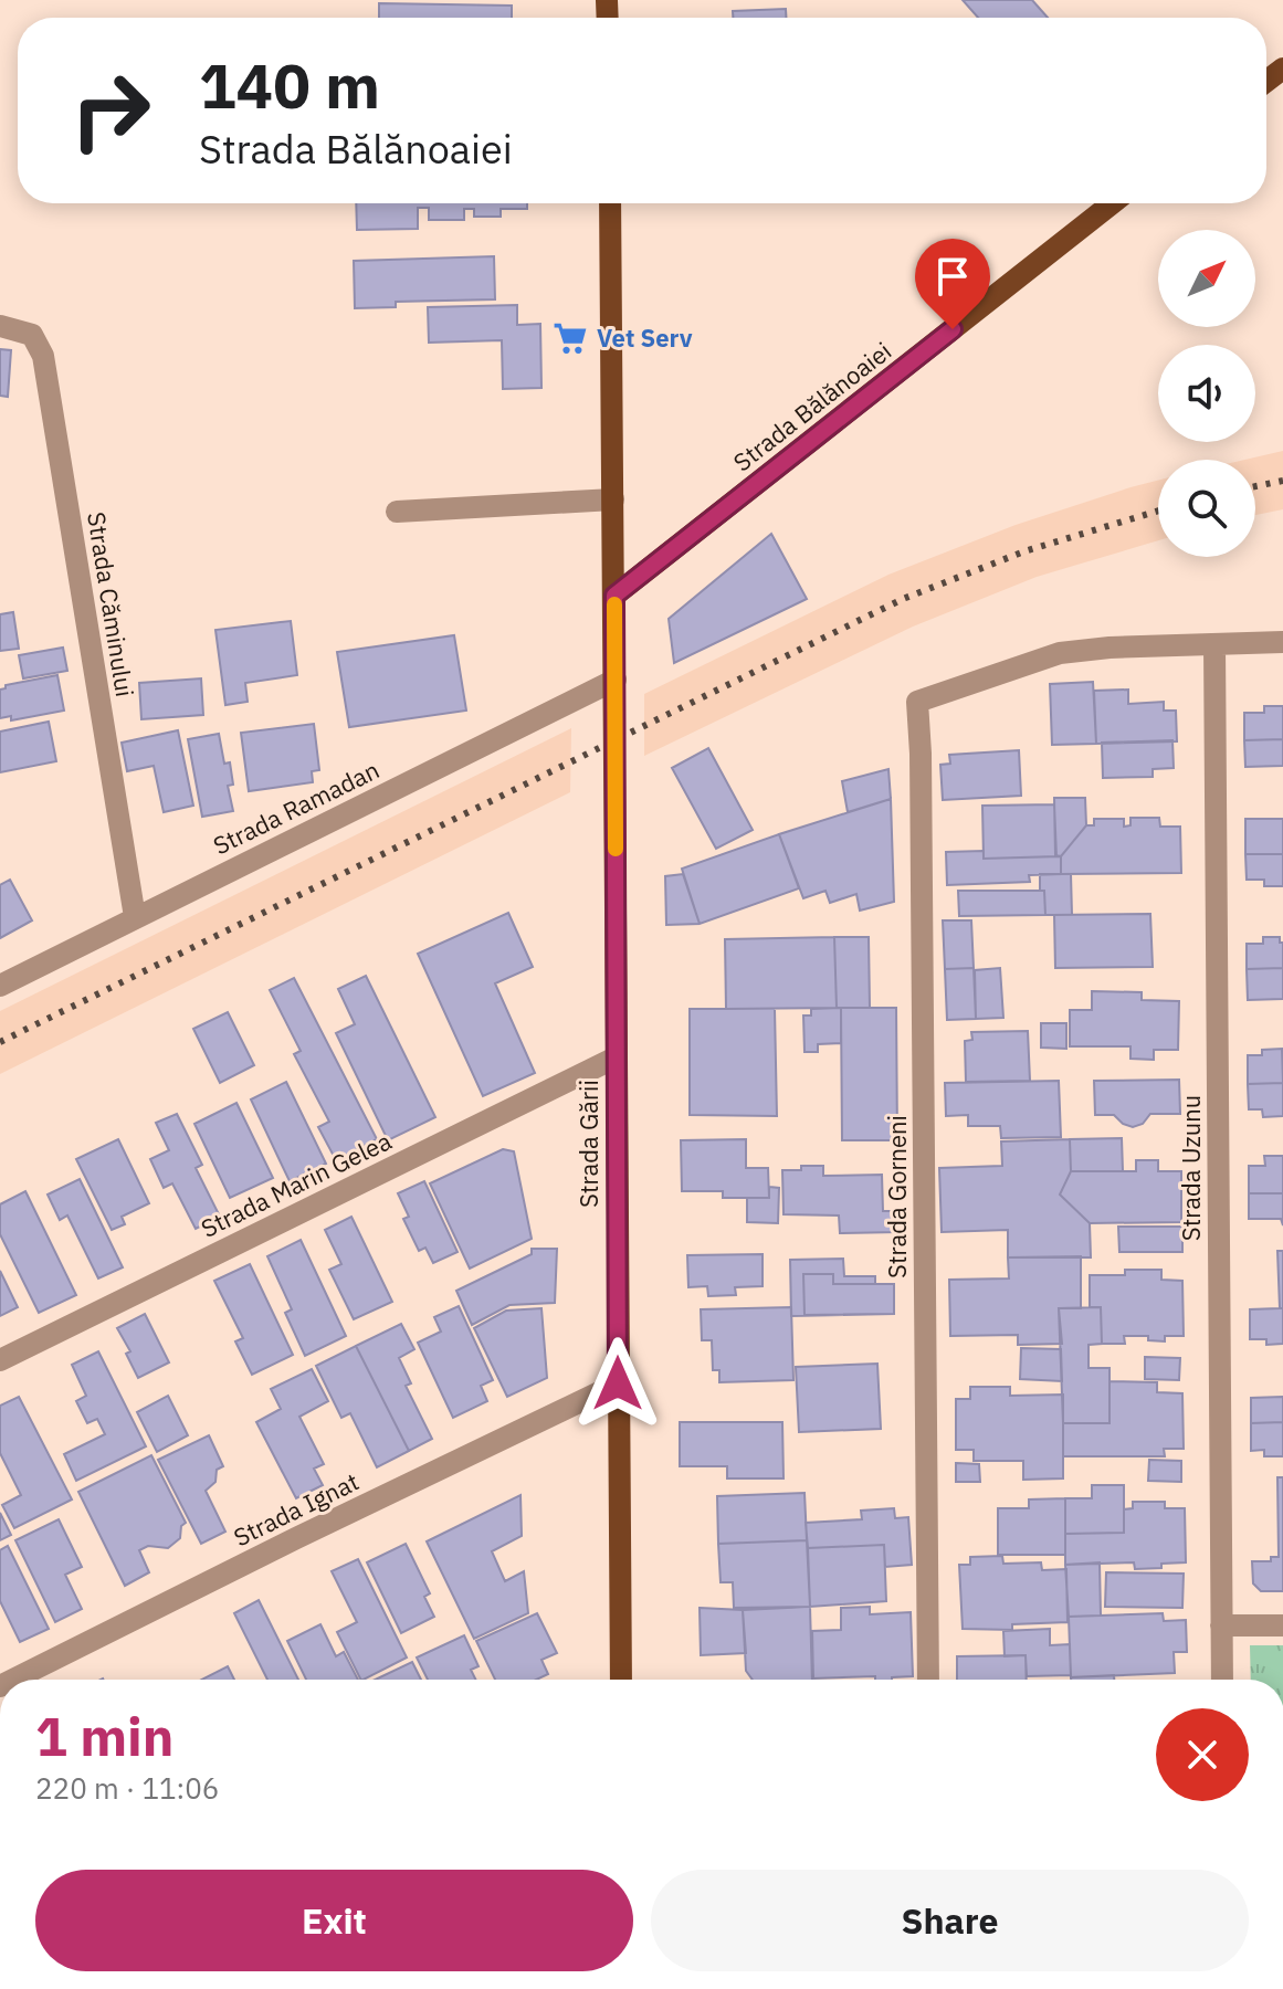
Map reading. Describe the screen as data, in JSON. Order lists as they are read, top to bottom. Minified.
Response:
{"streets":{"main road":["Strada Bălănoaiei","Strada Gării"],"street":["Strada Căminului","Strada Ramadan","Strada Uzunu","Strada Marin Gelea","Strada Gorneni","Strada Ignat"]},"crossings":[["Strada Bălănoaiei","Strada Gării"],["Strada Căminului","Strada Ramadan"],["Strada Ramadan","Strada Gării"],["Strada Gării","Strada Marin Gelea"],["Strada Gării","Strada Ignat"],["Strada Uzunu","Strada Gorneni"]],"places":{"supermarket":["Vet Serv"]},"north":"top right","page":{"turn":["140 m","Strada Bălănoaiei"],"heading":["1 min","220 m · 11:06"],"buttons":["Exit","Share"]}}
